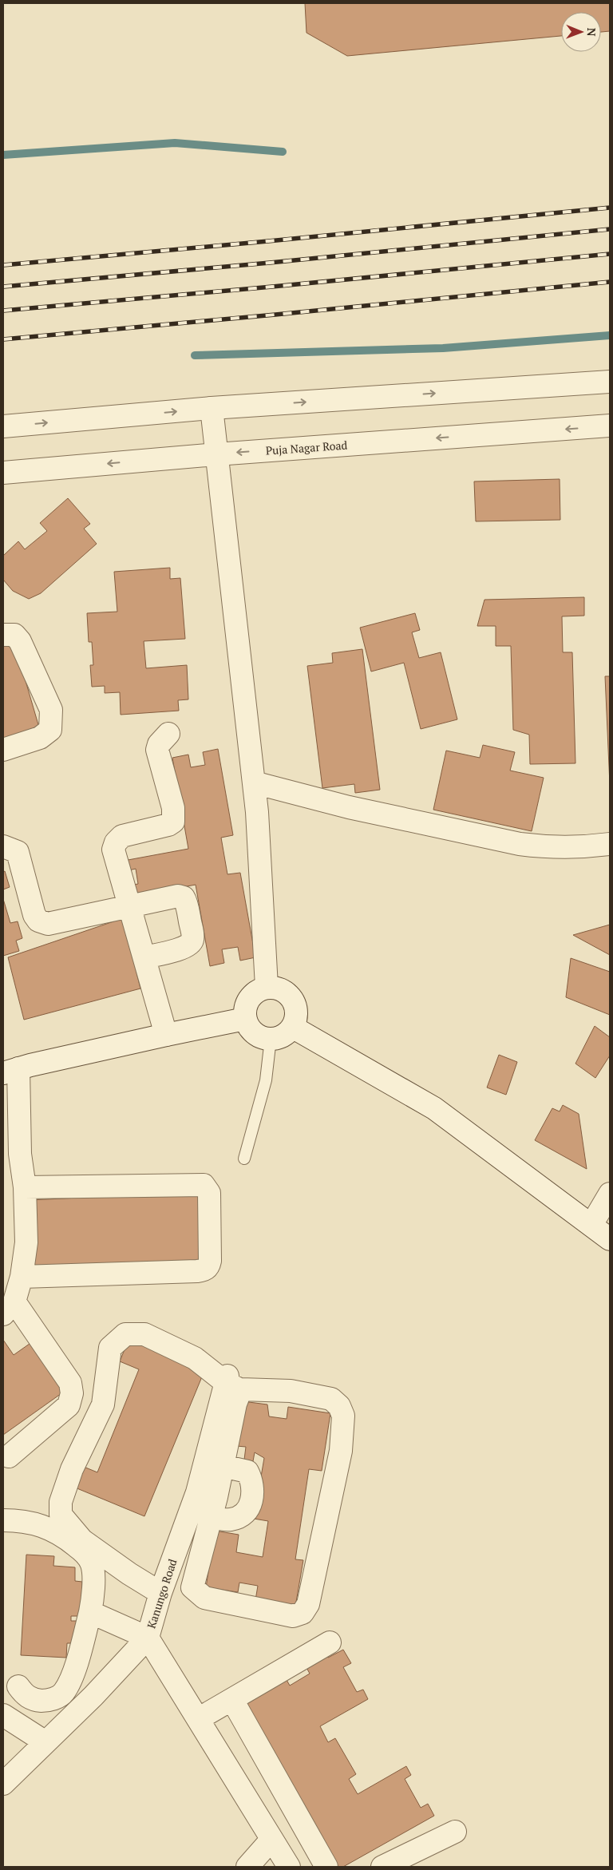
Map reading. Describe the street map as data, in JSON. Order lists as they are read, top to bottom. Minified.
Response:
{"streets":{"street":["Puja Nagar Road","Kanungo Road"]},"north":"right"}
